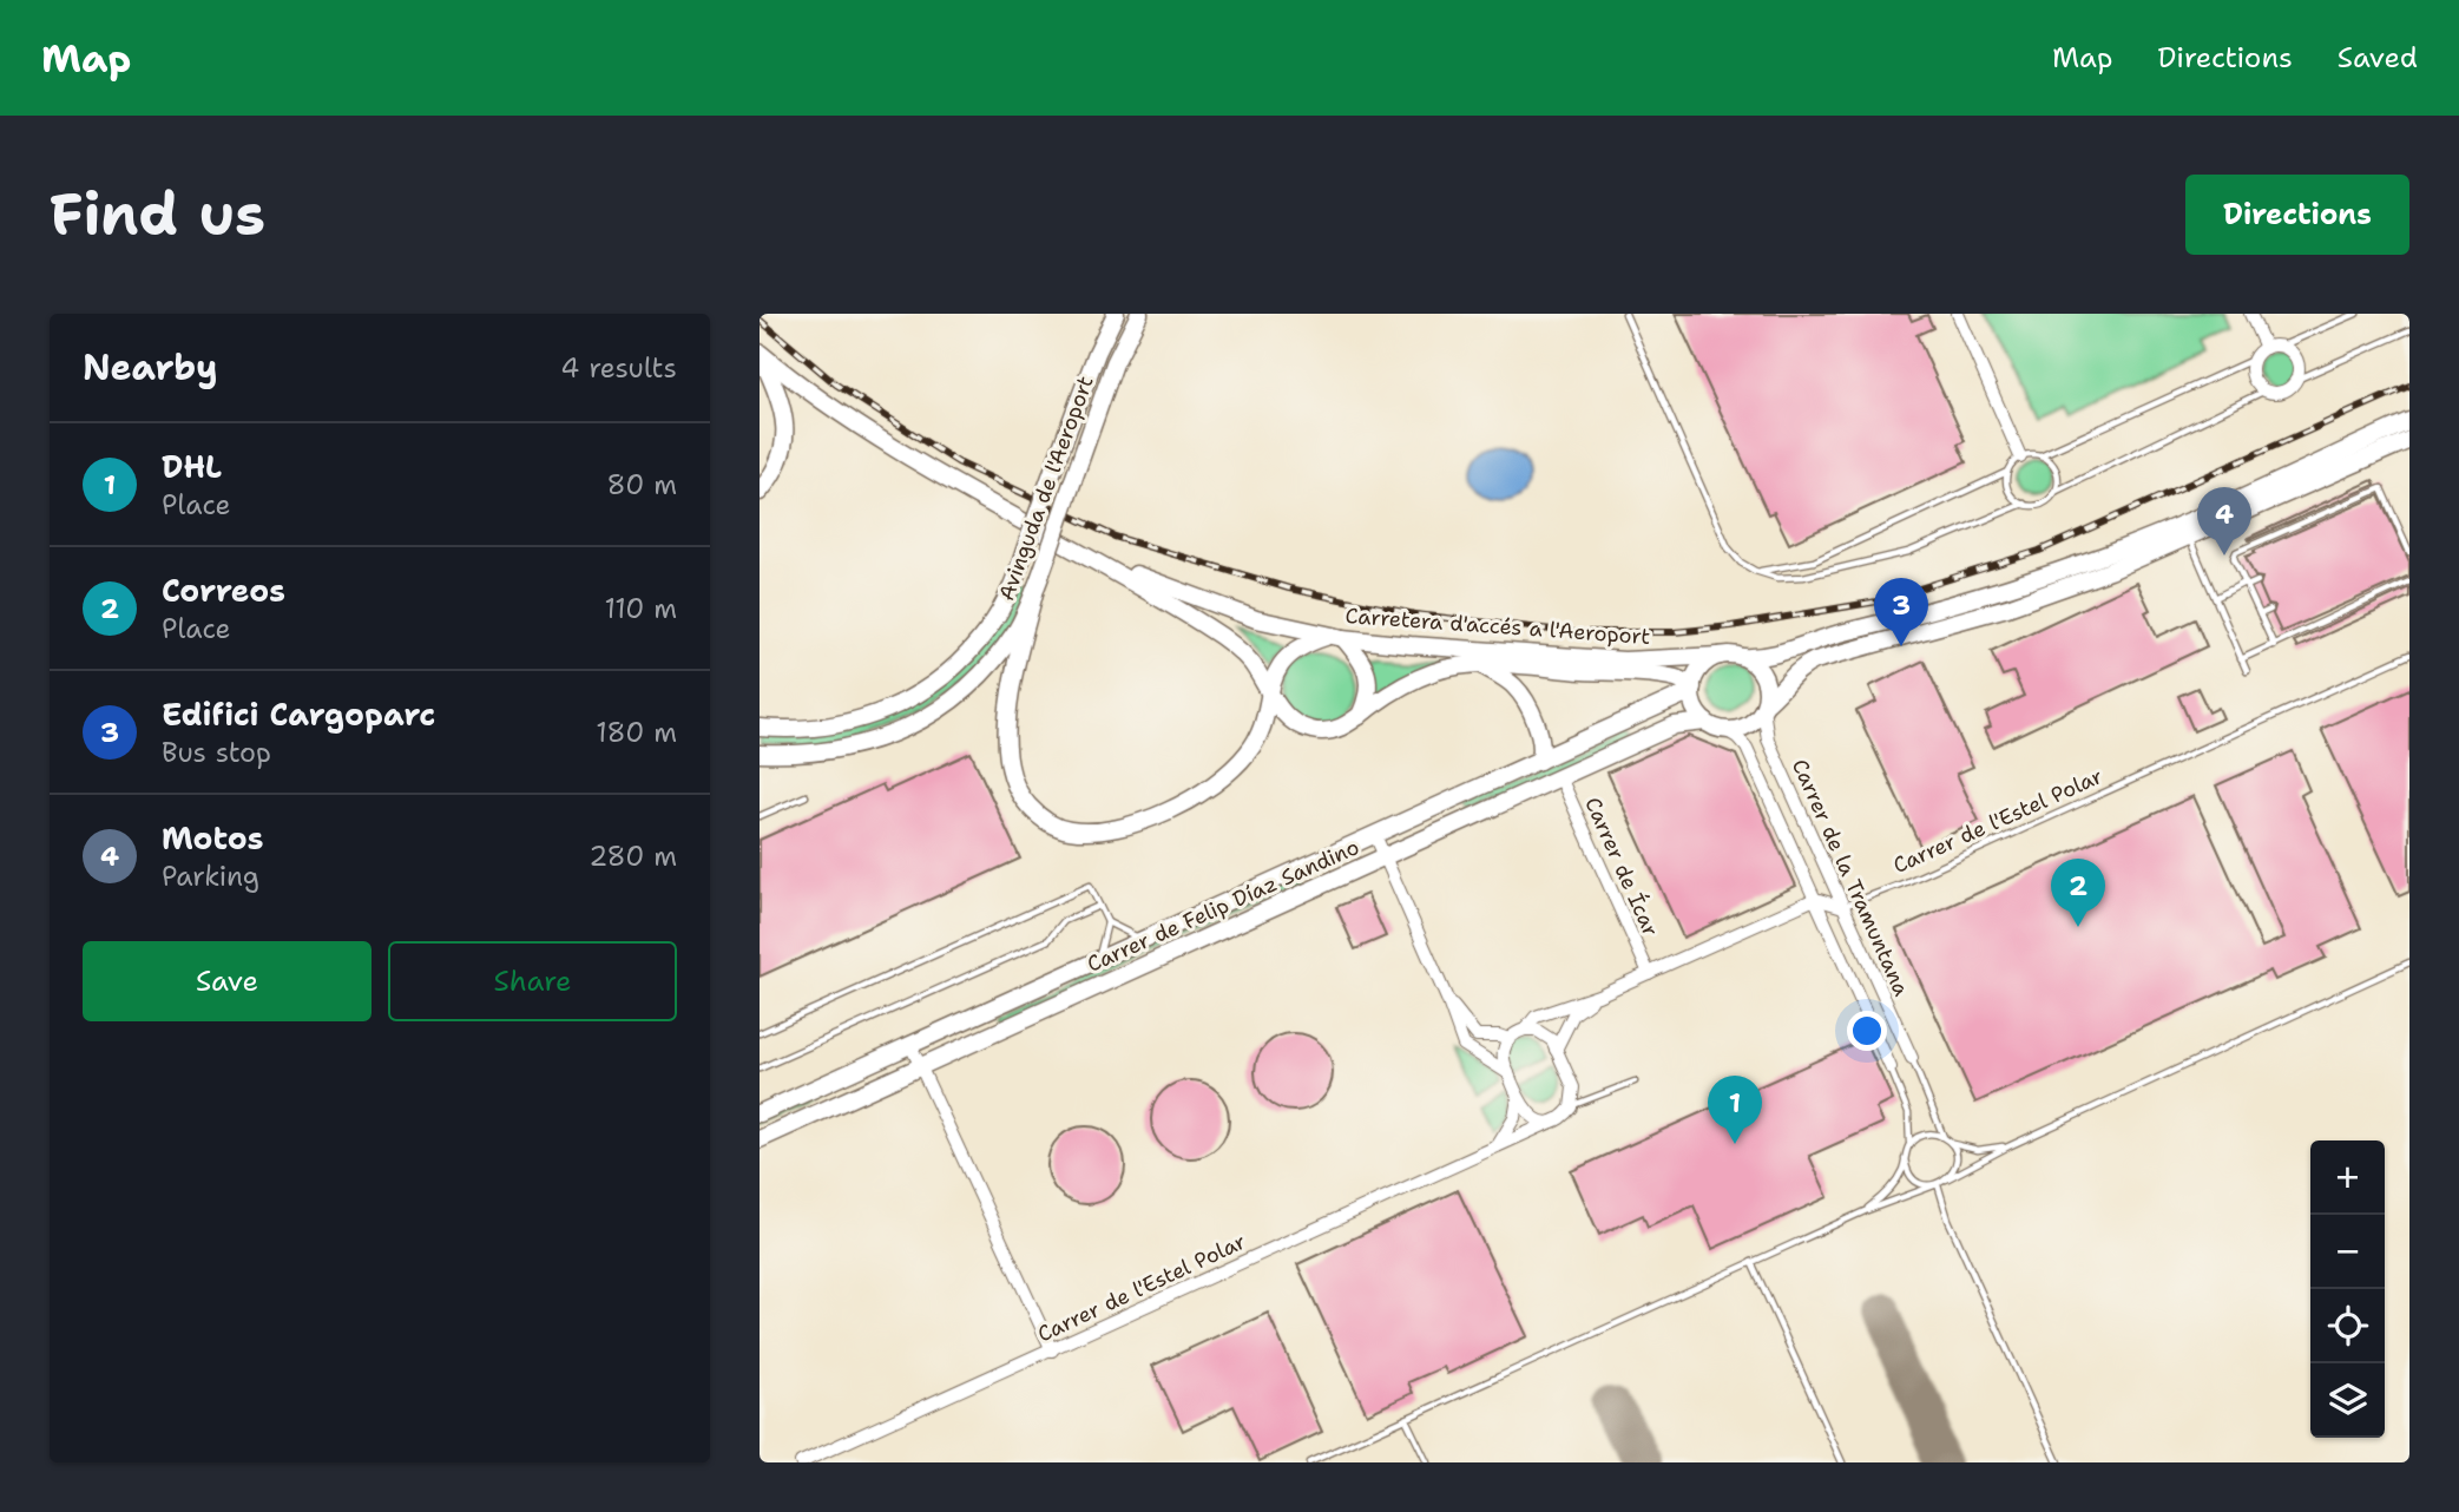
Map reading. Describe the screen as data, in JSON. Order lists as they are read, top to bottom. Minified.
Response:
{"streets":{"main road":["Avinguda de l'Aeroport","Carretera d'accés a l'Aeroport","Carrer de Felip Díaz Sandino"],"street":["Carrer de l'Estel Polar","Carrer de Ícar","Carrer de la Tramuntana"]},"crossings":[["Carretera d'accés a l'Aeroport","Carrer de la Tramuntana"],["Carretera d'accés a l'Aeroport","Carrer de Felip Díaz Sandino"],["Carrer de l'Estel Polar","Carrer de la Tramuntana"],["Carrer de Ícar","Carrer de Felip Díaz Sandino"],["Carrer de la Tramuntana","Carrer de Felip Díaz Sandino"]],"page":{"header":"Map","nav":["Map","Directions","Saved"],"buttons":["Directions",["Save","Share"]],"title":"Find us","heading":["Nearby","4 results"],"list":[{"mark":"1","name":"DHL","note":"Place","value":"80 m"},{"mark":"2","name":"Correos","note":"Place","value":"110 m"},{"mark":"3","name":"Edifici Cargoparc","note":"Bus stop","value":"180 m"},{"mark":"4","name":"Motos","note":"Parking","value":"280 m"}],"pins":["4","3","2","1"],"map_buttons":["+","−"]}}
